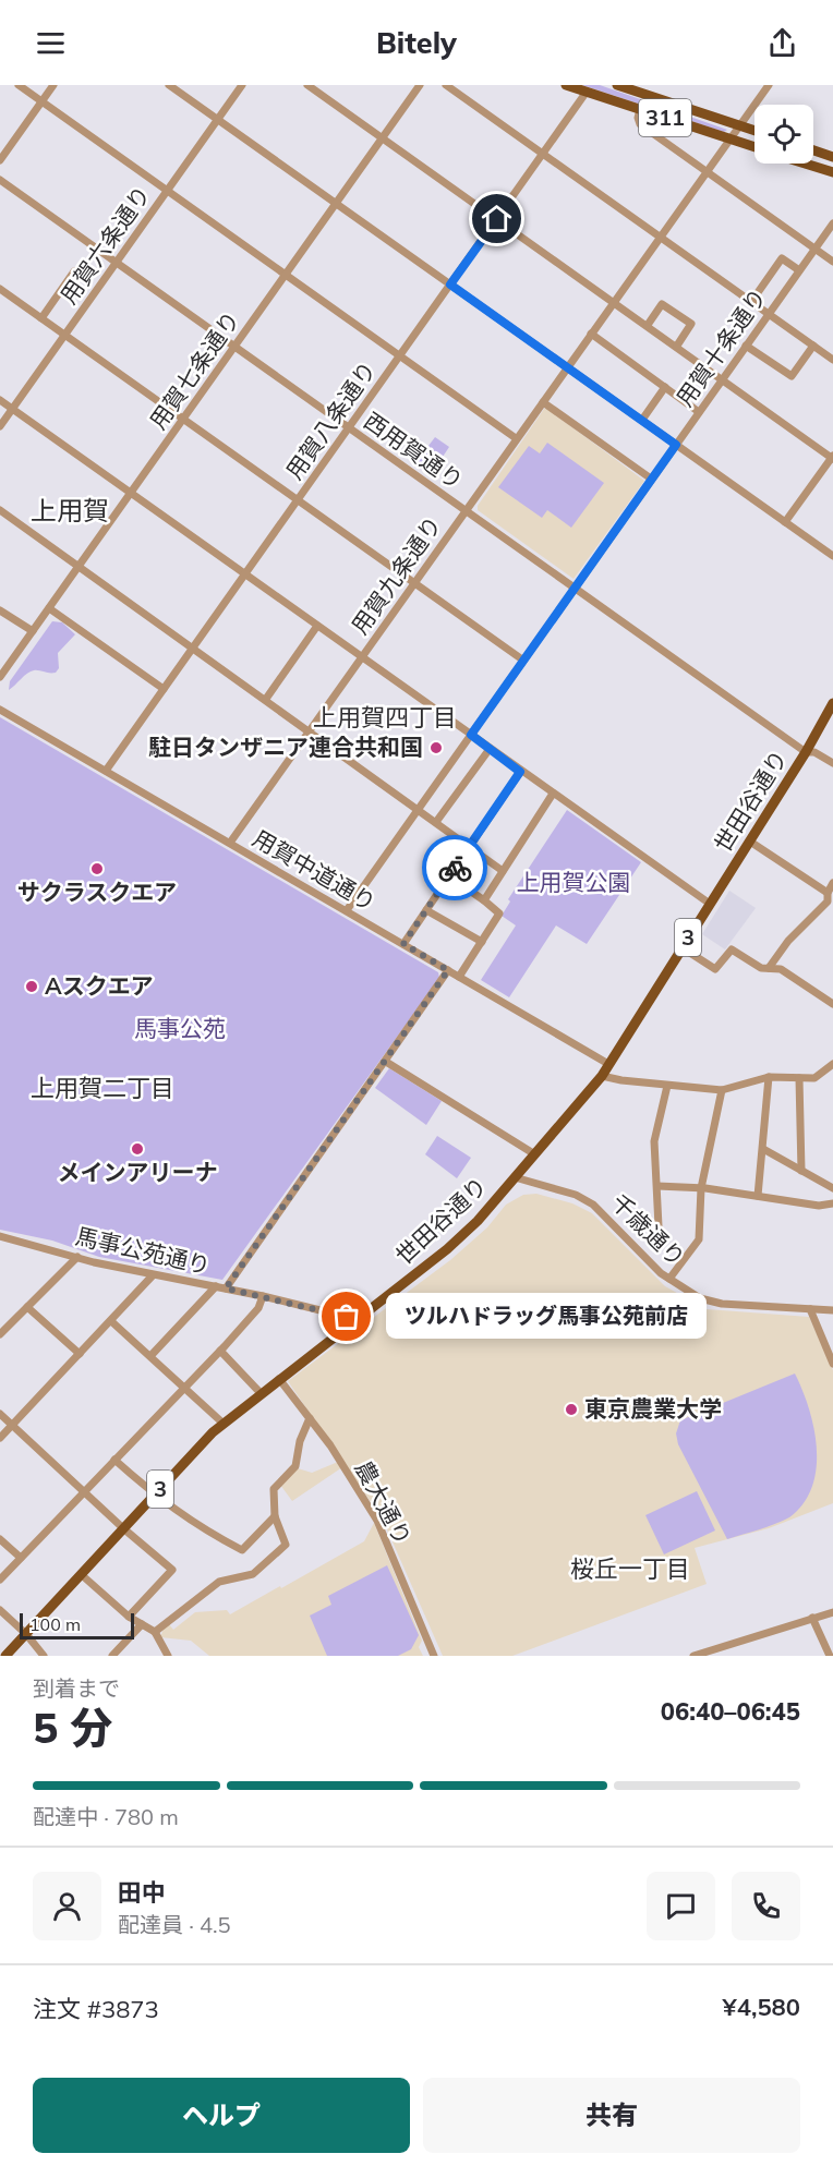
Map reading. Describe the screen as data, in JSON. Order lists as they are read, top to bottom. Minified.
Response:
{"streets":{"main road":["311","世田谷通り","3"],"street":["用賀六条通り","用賀十条通り","用賀七条通り","用賀八条通り","西用賀通り","用賀九条通り","用賀中道通り","千歳通り","馬事公苑通り","農大通り"]},"crossings":[["311","用賀八条通り"],["311","用賀九条通り"],["用賀六条通り","西用賀通り"],["用賀十条通り","西用賀通り"],["用賀十条通り","用賀中道通り"],["用賀七条通り","西用賀通り"],["用賀八条通り","西用賀通り"],["用賀八条通り","用賀中道通り"],["西用賀通り","用賀九条通り"],["西用賀通り","世田谷通り"],["用賀九条通り","用賀中道通り"],["世田谷通り","用賀中道通り"],["世田谷通り","千歳通り"],["世田谷通り","馬事公苑通り"],["世田谷通り","農大通り"]],"districts":["上用賀","上用賀四丁目","上用賀二丁目","桜丘一丁目"],"parks":["上用賀公園","馬事公苑"],"places":["駐日タンザニア連合共和国","サクラスクエア","Aスクエア","メインアリーナ","ツルハドラッグ馬事公苑前店","東京農業大学"],"scale_bar":"100 m","page":{"header":"Bitely","bubble":"ツルハドラッグ馬事公苑前店","scale":"100 m","heading":["5 分","到着まで","06:40–06:45"],"panel":["田中","配達員 · 4.5","注文 #3873","¥4,580"],"bar":"配達中 · 780 m","buttons":["ヘルプ","共有"]}}
